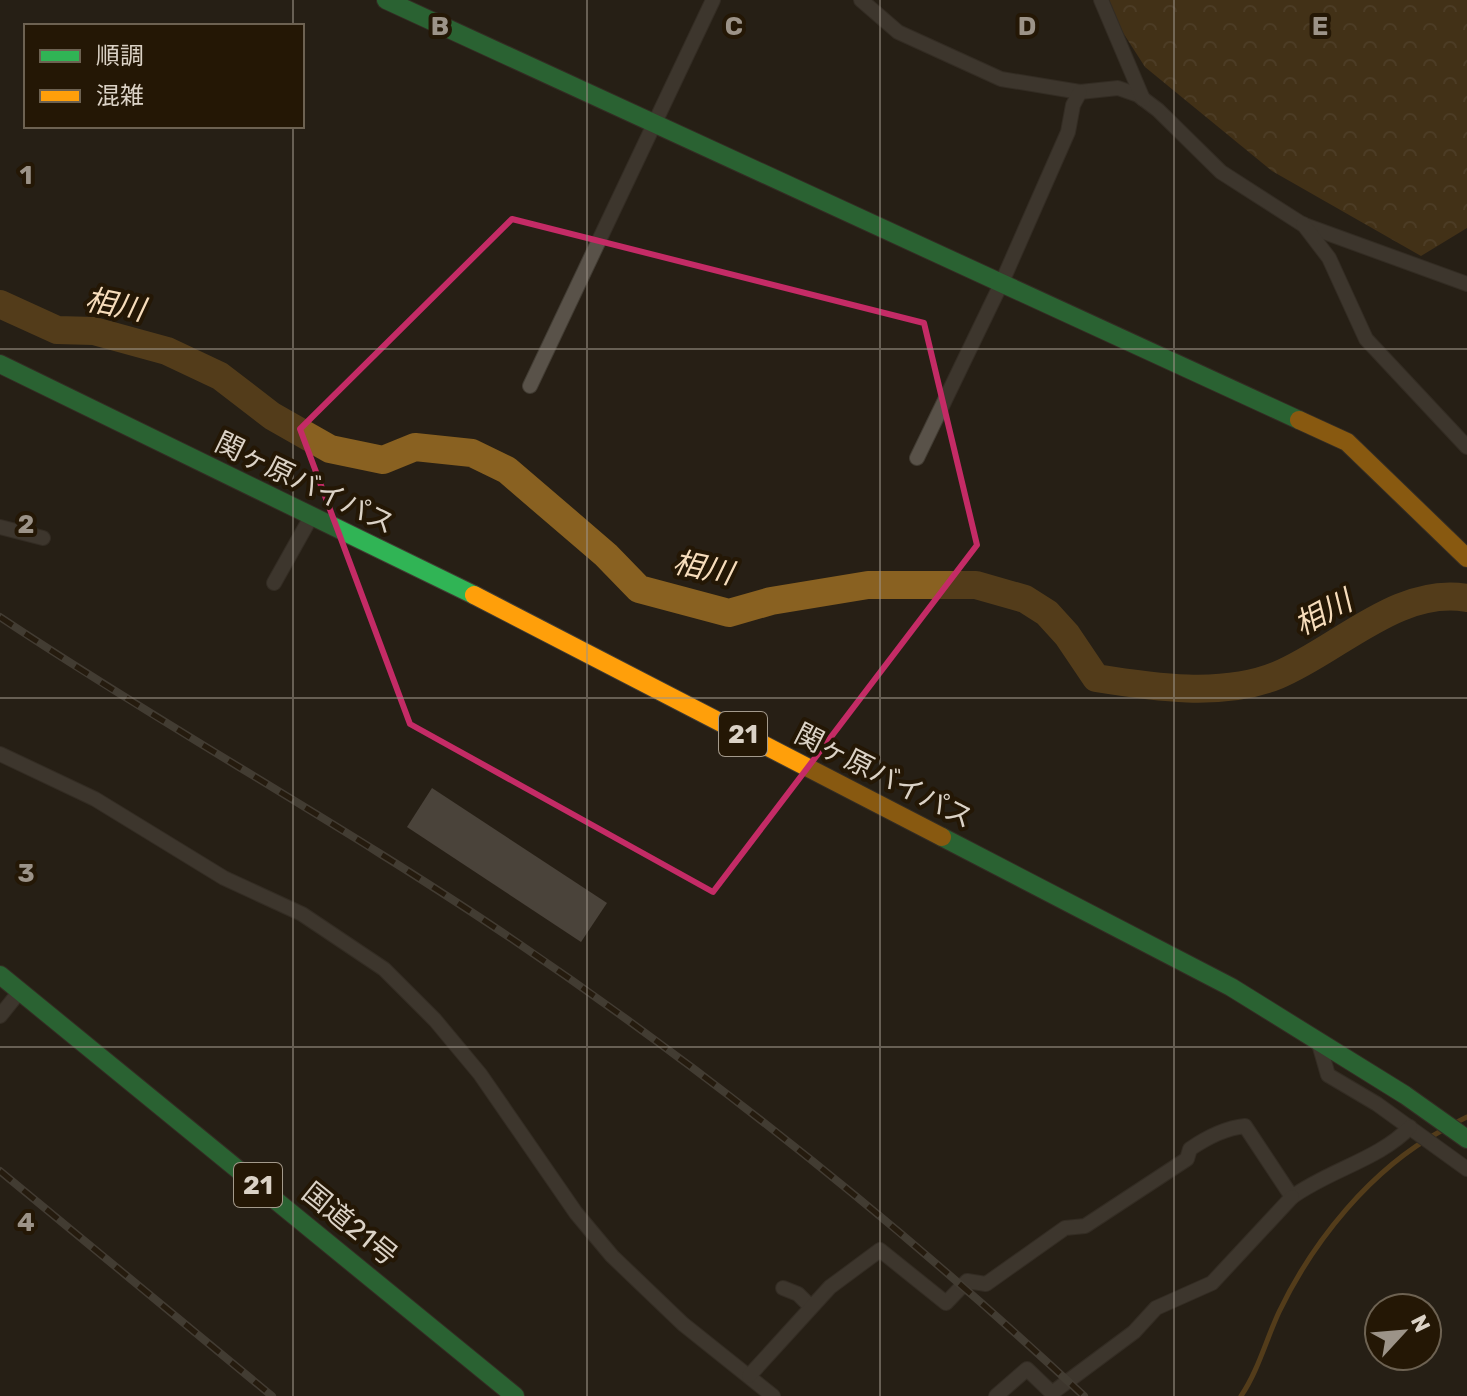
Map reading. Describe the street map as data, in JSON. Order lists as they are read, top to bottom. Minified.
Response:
{"streets":{"main road":["関ヶ原バイパス","21","国道21号"]},"water":["相川"],"legend":["順調","混雑"],"north":"top right","grid":{"columns":["B","C","D","E"],"rows":["1","2","3","4"]}}
